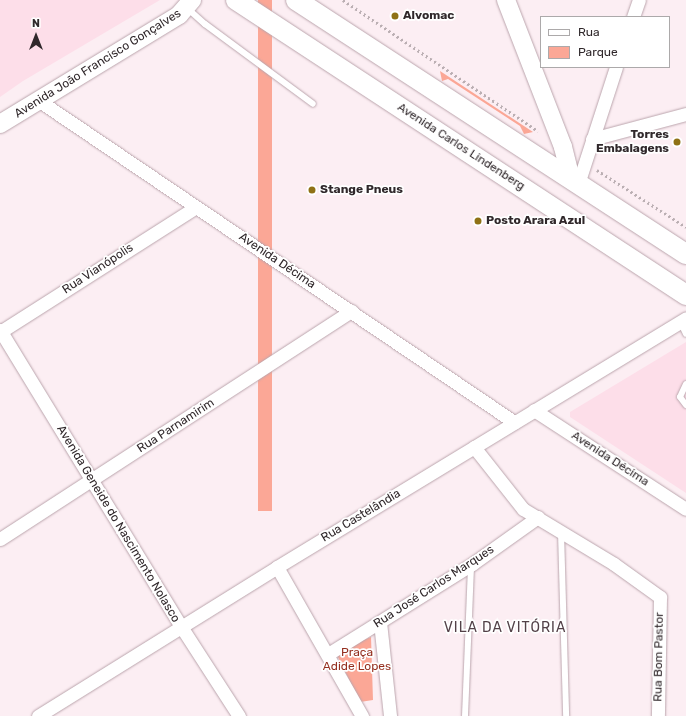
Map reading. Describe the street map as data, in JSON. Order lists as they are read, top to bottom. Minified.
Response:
{"streets":{"main road":["Avenida Carlos Lindenberg"],"street":["Avenida João Francisco Gonçalves","Avenida Décima","Rua Vianópolis","Rua Parnamirim","Rua Castelândia","Avenida Geneide do Nascimento Nolasco","Rua José Carlos Marques","Rua Bom Pastor"]},"crossings":[["Avenida João Francisco Gonçalves","Avenida Décima"],["Avenida Décima","Rua Vianópolis"],["Avenida Décima","Rua Parnamirim"],["Avenida Décima","Rua Castelândia"],["Rua Vianópolis","Avenida Geneide do Nascimento Nolasco"],["Rua Parnamirim","Avenida Geneide do Nascimento Nolasco"],["Rua Castelândia","Avenida Geneide do Nascimento Nolasco"]],"districts":["VILA DA VITÓRIA"],"parks":["Praça Adide Lopes"],"places":["Alvomac","Torres Embalagens","Stange Pneus","Posto Arara Azul"],"legend":["Rua","Parque"],"north":"top"}
